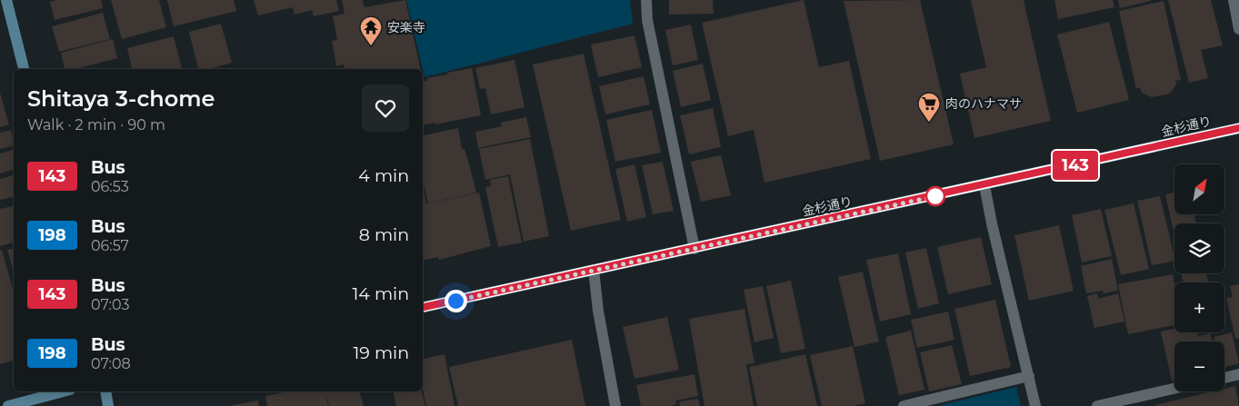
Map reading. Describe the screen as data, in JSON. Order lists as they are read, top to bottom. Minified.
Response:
{"streets":{"street":["金杉通り"]},"places":{"temple":["安楽寺"],"supermarket":["肉のハナマサ"]},"lines":["bus line 143"],"north":"top right","page":{"on_map":"143","heading":["Shitaya 3-chome","Walk · 2 min · 90 m"],"list":[{"mark":"143","name":"Bus","note":"06:53","value":"4 min"},{"mark":"198","name":"Bus","note":"06:57","value":"8 min"},{"mark":"143","name":"Bus","note":"07:03","value":"14 min"},{"mark":"198","name":"Bus","note":"07:08","value":"19 min"}],"map_buttons":["+","−"]}}
